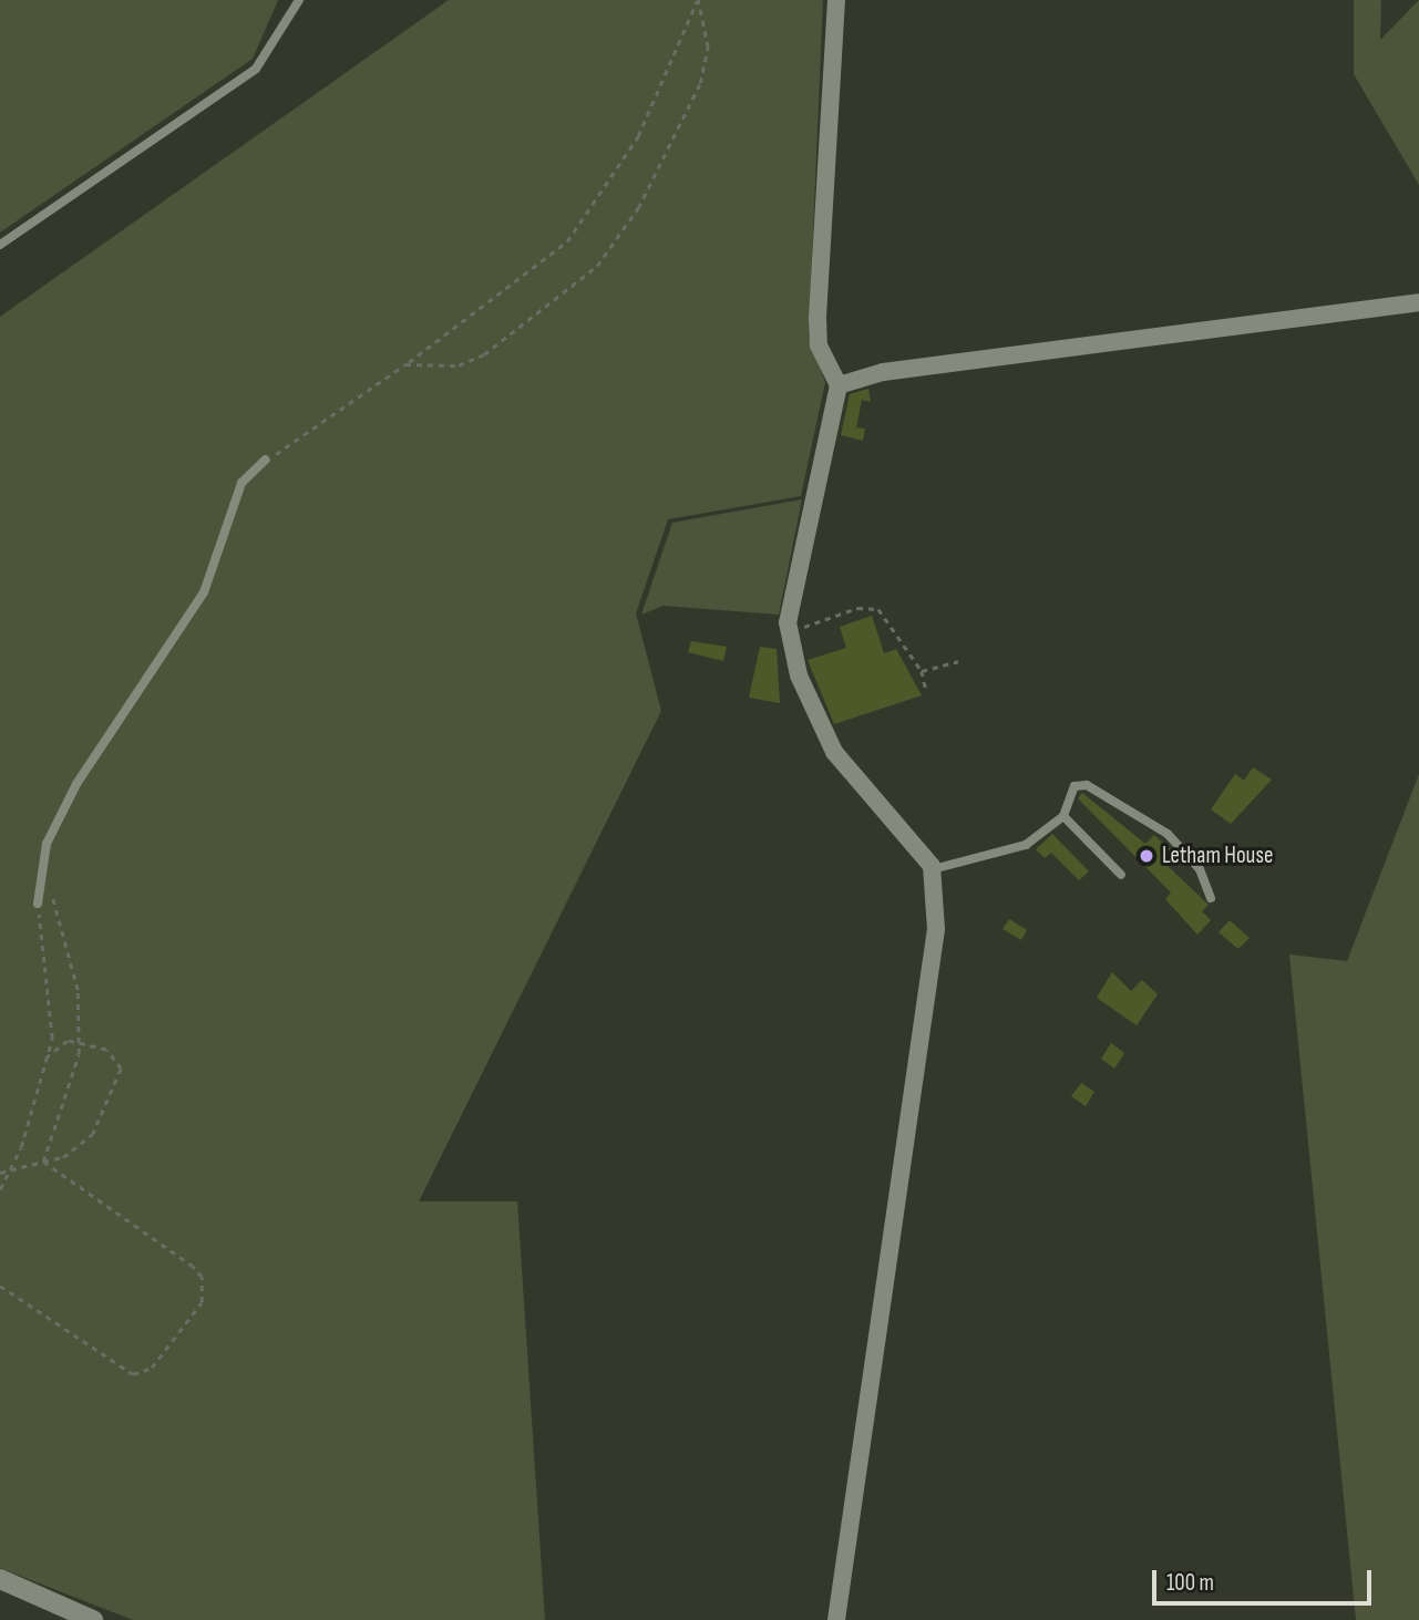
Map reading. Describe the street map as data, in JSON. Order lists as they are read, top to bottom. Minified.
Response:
{"places":["Letham House"],"scale_bar":"100 m"}
